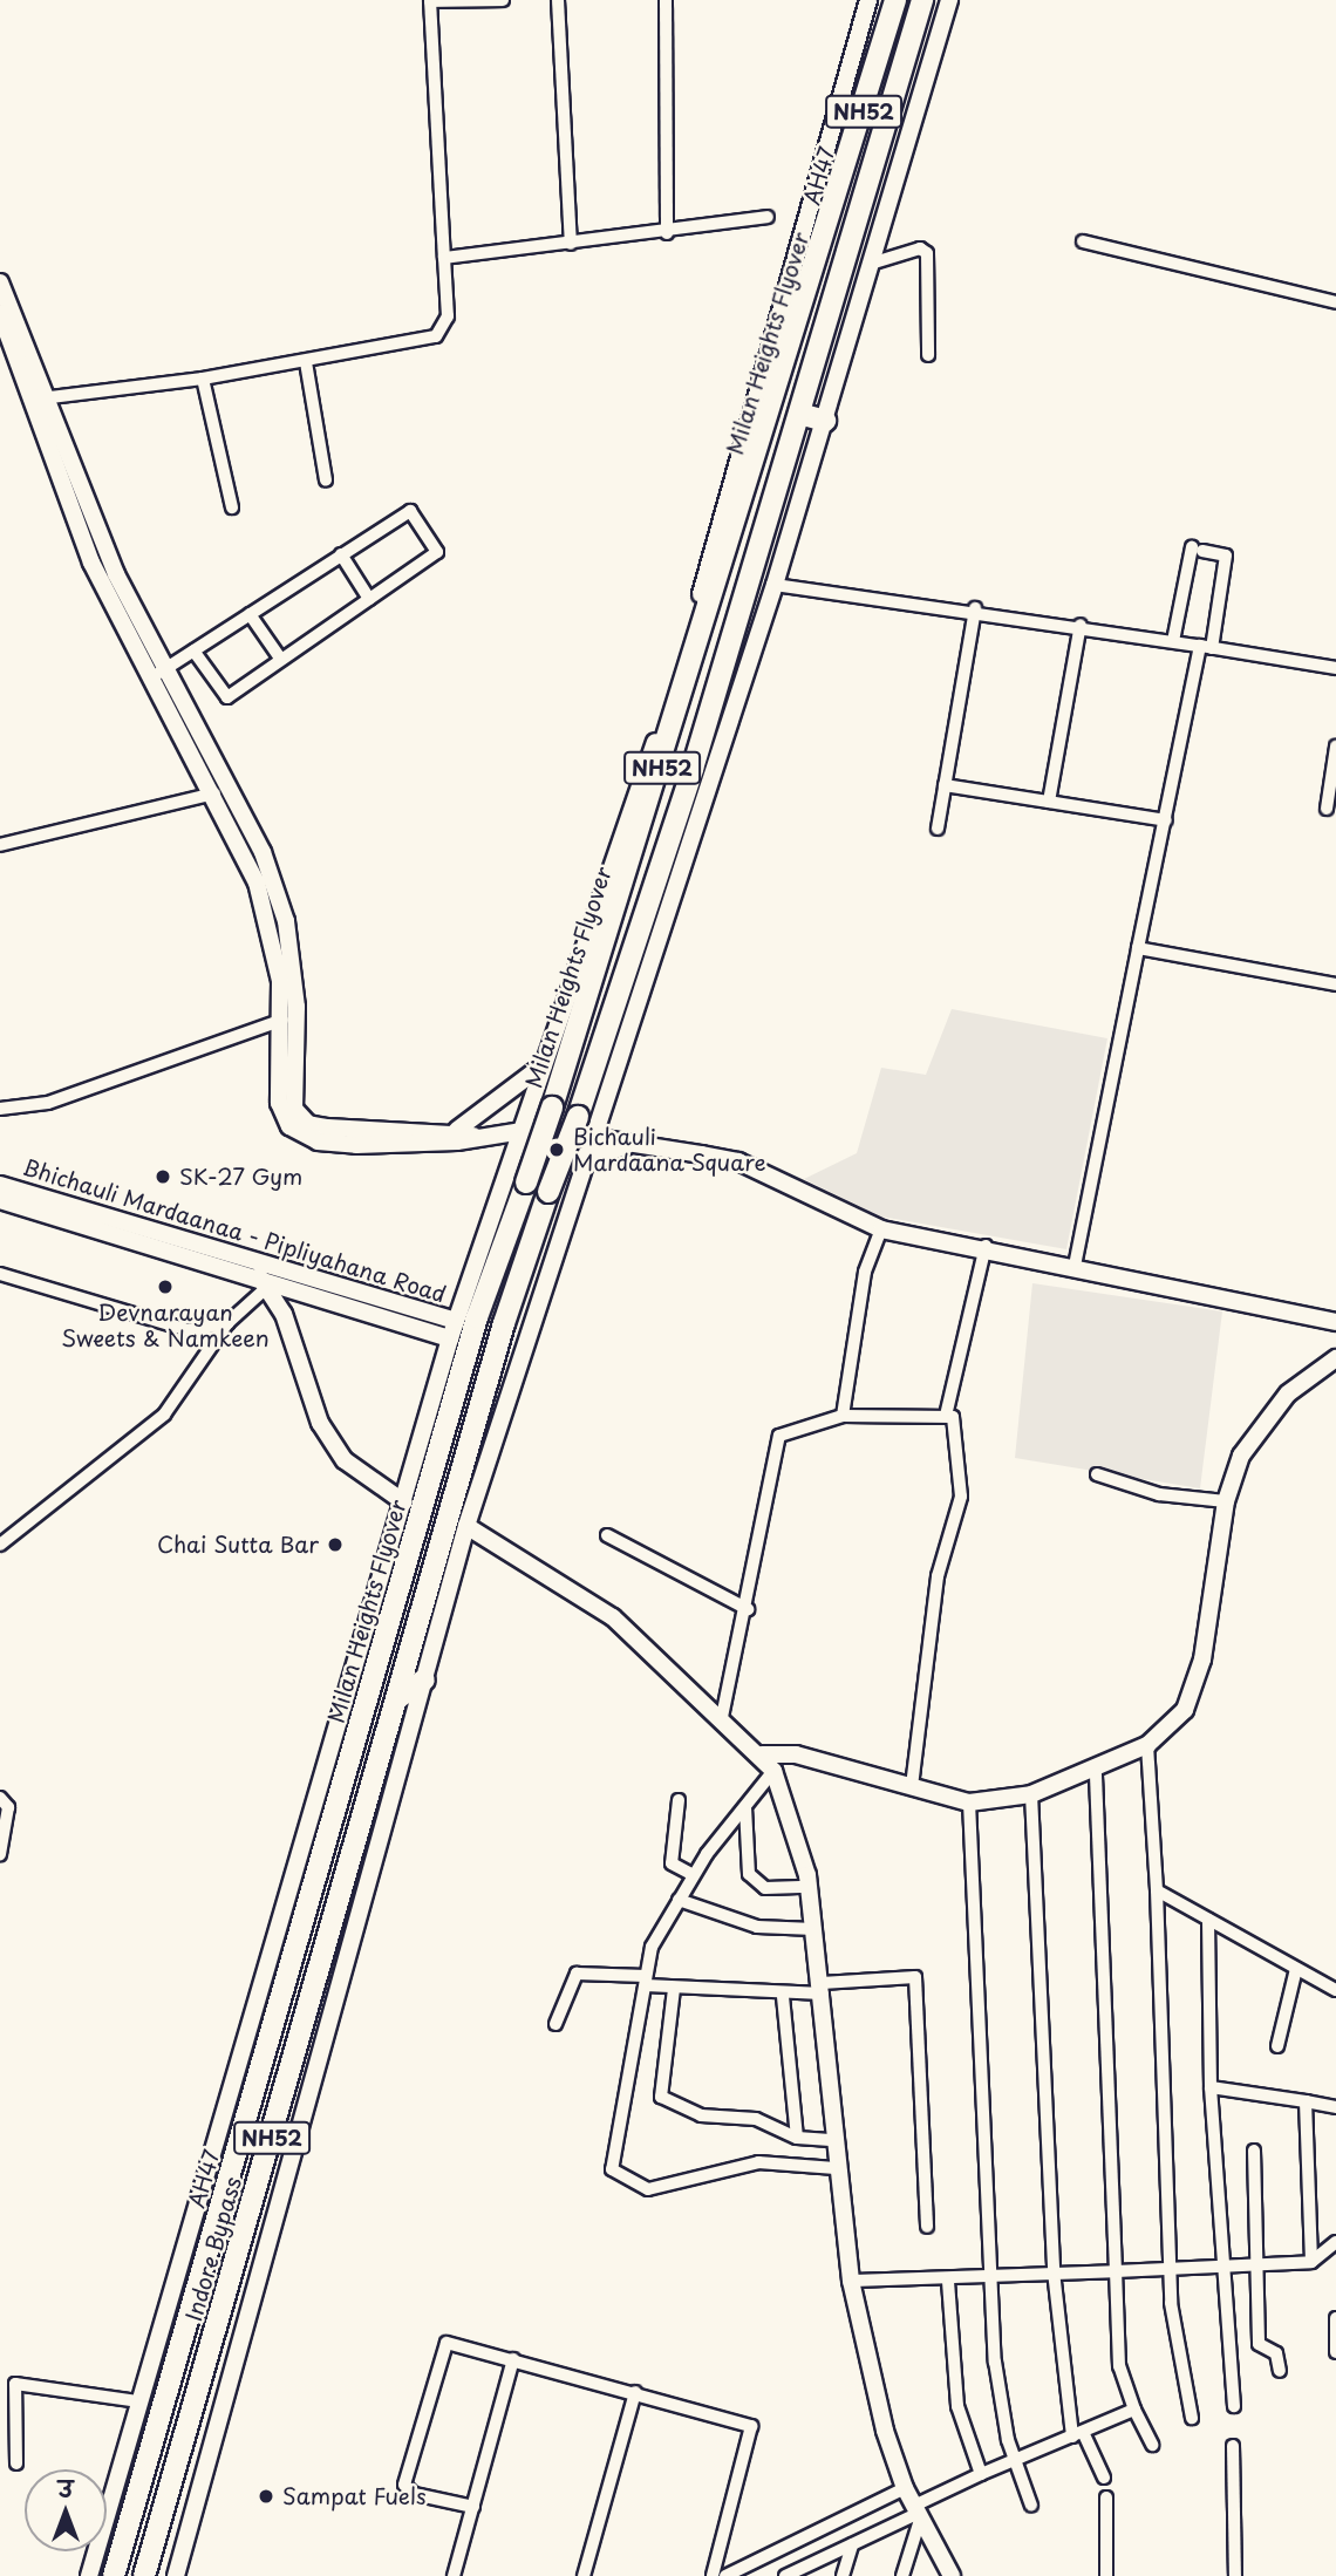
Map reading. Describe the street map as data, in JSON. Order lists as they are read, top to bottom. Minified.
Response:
{"streets":{"highway":["NH52","AH47","Milan Heights Flyover","Indore Bypass"],"street":["Bhichauli Mardaanaa - Pipliyahana Road"]},"crossings":[["NH52","Indore Bypass"],["AH47","Milan Heights Flyover"]],"places":["Bichauli Mardaana Square","SK-27 Gym","Devnarayan Sweets & Namkeen","Chai Sutta Bar","Sampat Fuels"],"north":"top"}
